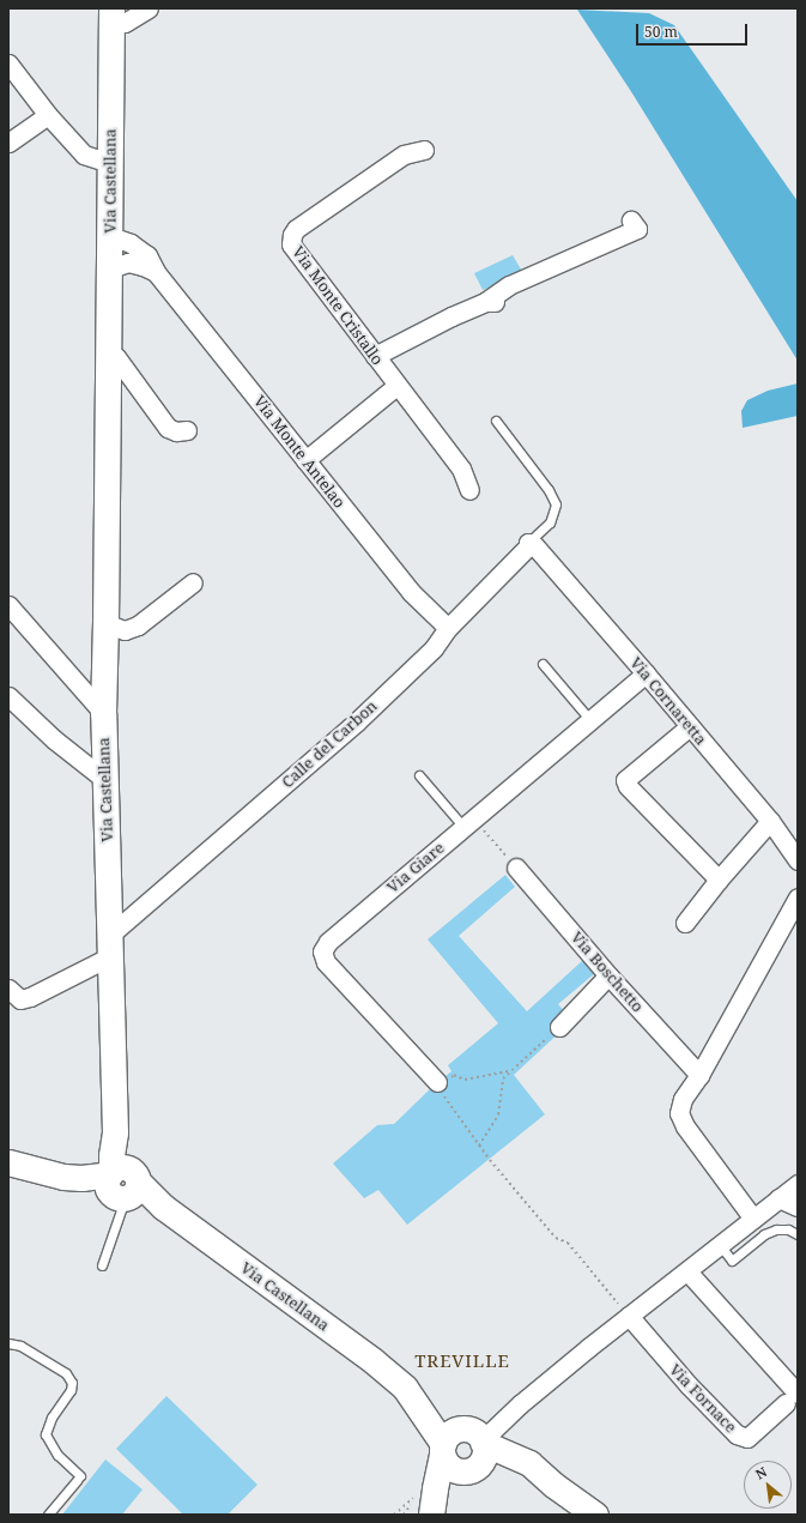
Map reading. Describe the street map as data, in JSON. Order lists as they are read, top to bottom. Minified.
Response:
{"streets":{"street":["Via Castellana","Via Monte Cristallo","Via Monte Antelao","Via Cornaretta","Calle del Carbon","Via Giare","Via Boschetto","Via Fornace"]},"crossings":[["Via Castellana","Via Monte Antelao"],["Via Castellana","Calle del Carbon"],["Via Monte Antelao","Calle del Carbon"],["Via Cornaretta","Calle del Carbon"],["Via Cornaretta","Via Giare"]],"districts":["TREVILLE"],"scale_bar":"50 m","north":"top left"}
